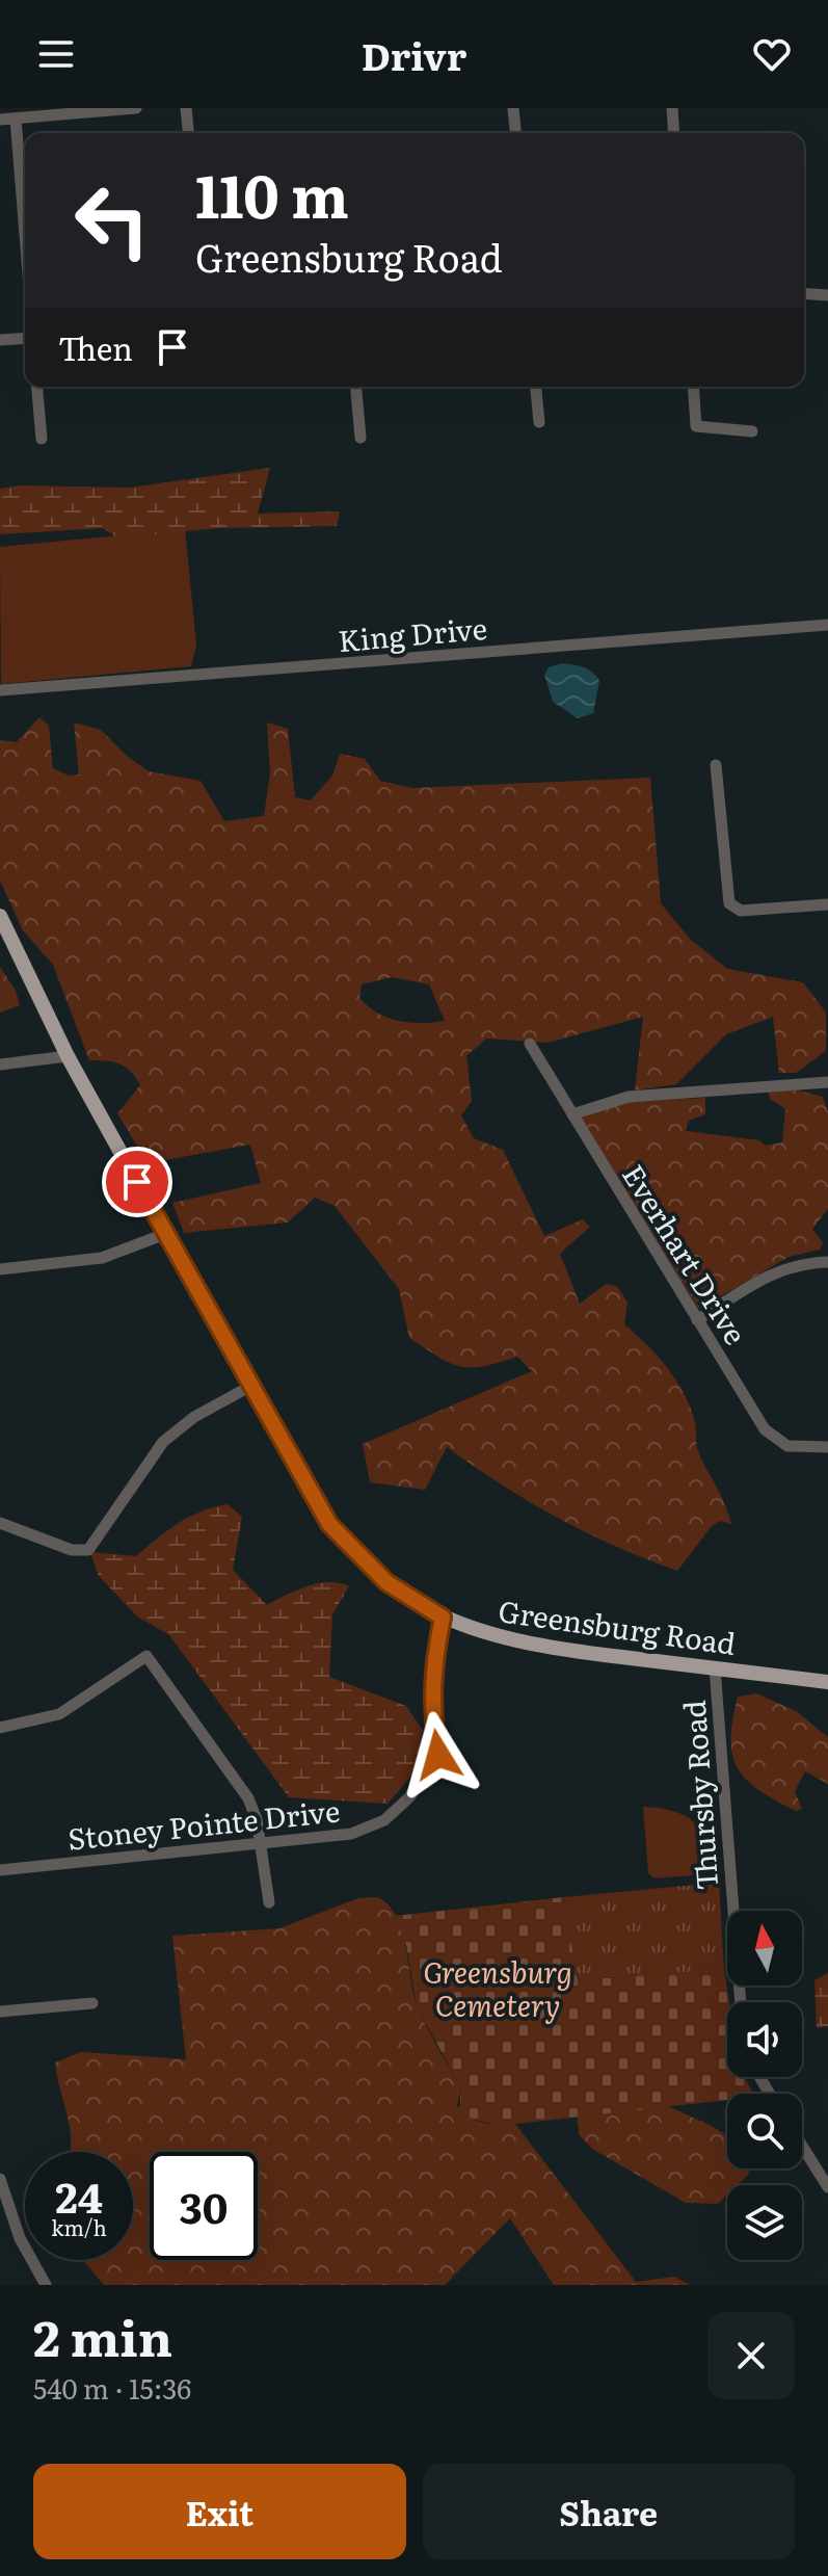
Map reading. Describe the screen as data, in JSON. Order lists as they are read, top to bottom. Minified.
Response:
{"streets":{"main road":["Greensburg Road"],"street":["King Drive","Everhart Drive","Thursby Road","Stoney Pointe Drive"]},"crossings":[["Greensburg Road","Thursby Road"],["Greensburg Road","Stoney Pointe Drive"]],"parks":["Greensburg Cemetery"],"north":"top","page":{"header":"Drivr","turn":["110 m","Greensburg Road"],"then":"Then","speed":"24 km/h","limit":"30","heading":["2 min","540 m · 15:36"],"buttons":["Exit","Share"]}}
